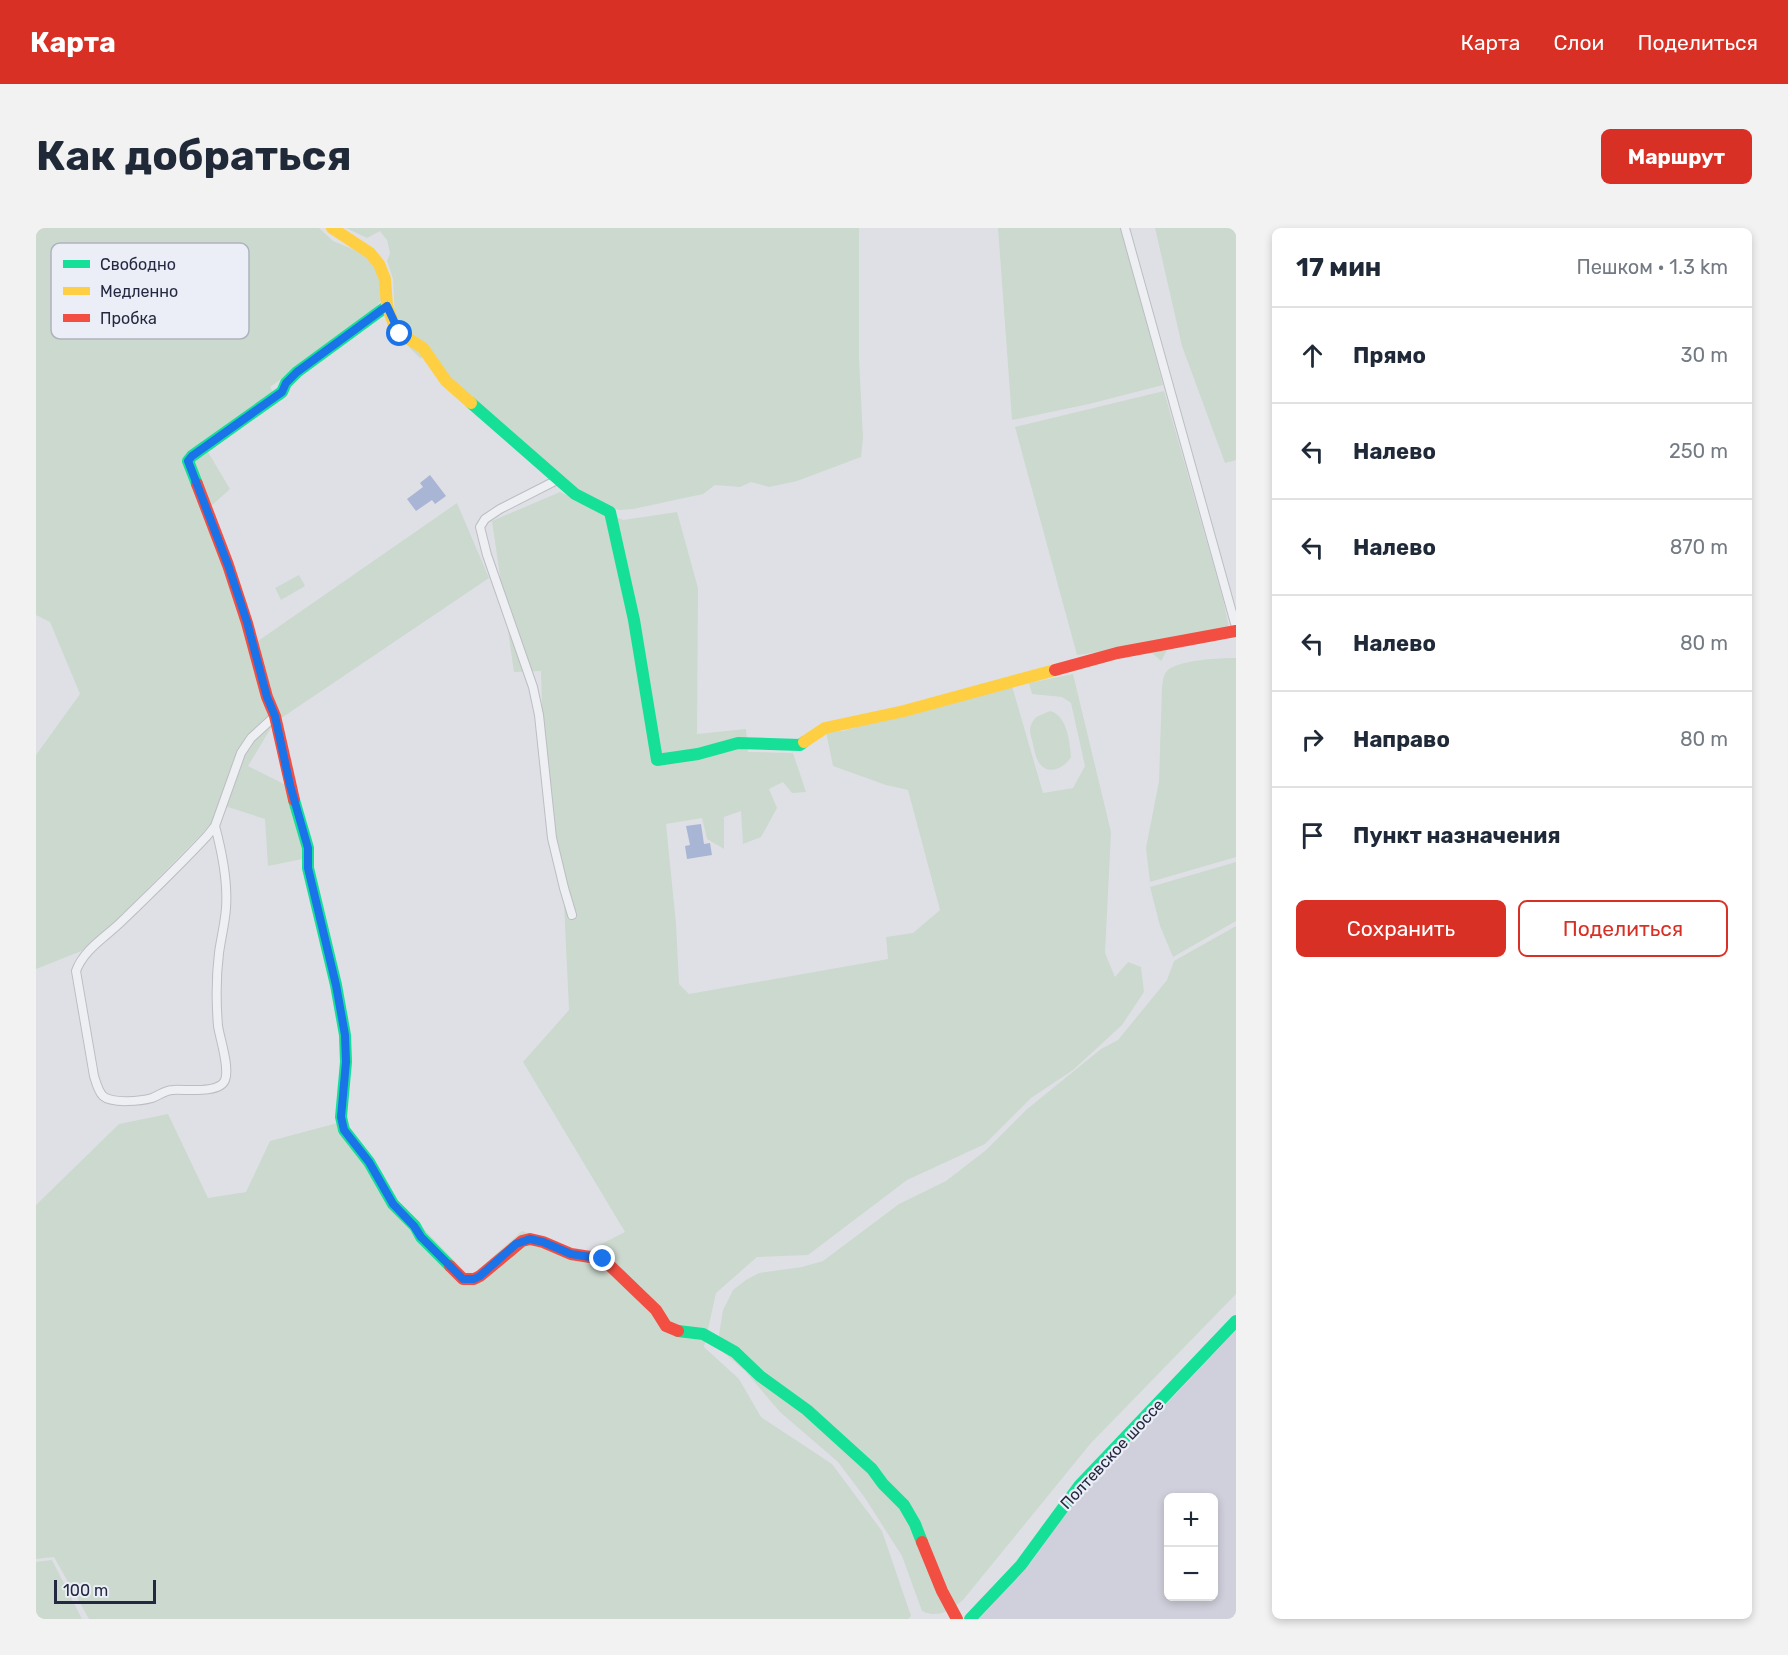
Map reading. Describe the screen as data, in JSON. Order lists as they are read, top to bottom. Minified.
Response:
{"streets":{"street":["Полтевское шоссе"]},"legend":["Свободно","Медленно","Пробка"],"scale_bar":"100 m","page":{"header":"Карта","nav":["Карта","Слои","Поделиться"],"buttons":["Маршрут",["Сохранить","Поделиться"]],"title":"Как добраться","heading":["17 мин","Пешком · 1.3 km"],"list":[["Прямо","30 m"],["Налево","250 m"],["Налево","870 m"],["Налево","80 m"],["Направо","80 m"],"Пункт назначения"],"map_buttons":["+","−"],"scale":"100 m"}}
